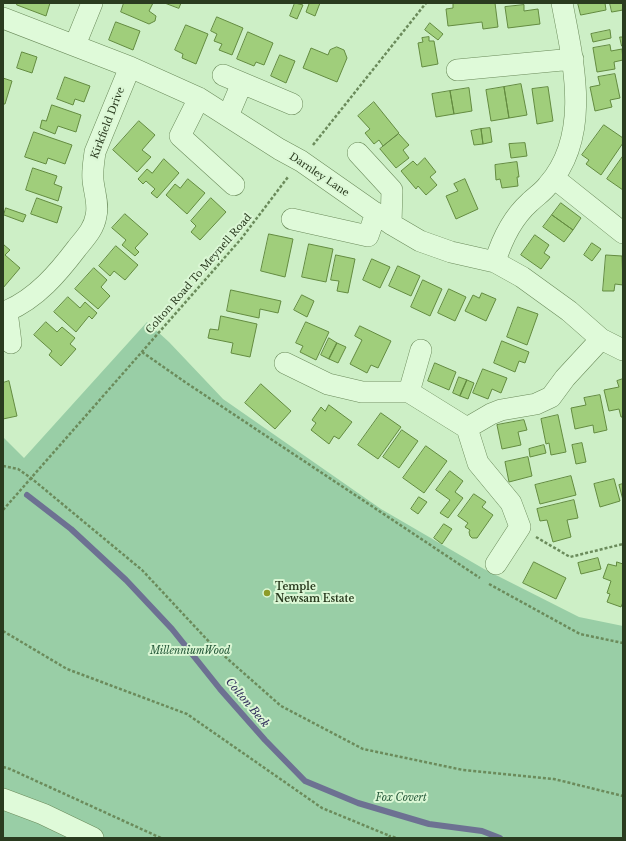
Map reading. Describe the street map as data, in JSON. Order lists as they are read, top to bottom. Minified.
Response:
{"streets":{"street":["Kirkfield Drive","Darnley Lane"],"path":["Colton Road To Meynell Road"]},"crossings":[["Kirkfield Drive","Darnley Lane"],["Darnley Lane","Colton Road To Meynell Road"]],"water":["Colton Beck"],"parks":["MillenniumWood","Fox Covert"],"places":["Temple Newsam Estate"]}
